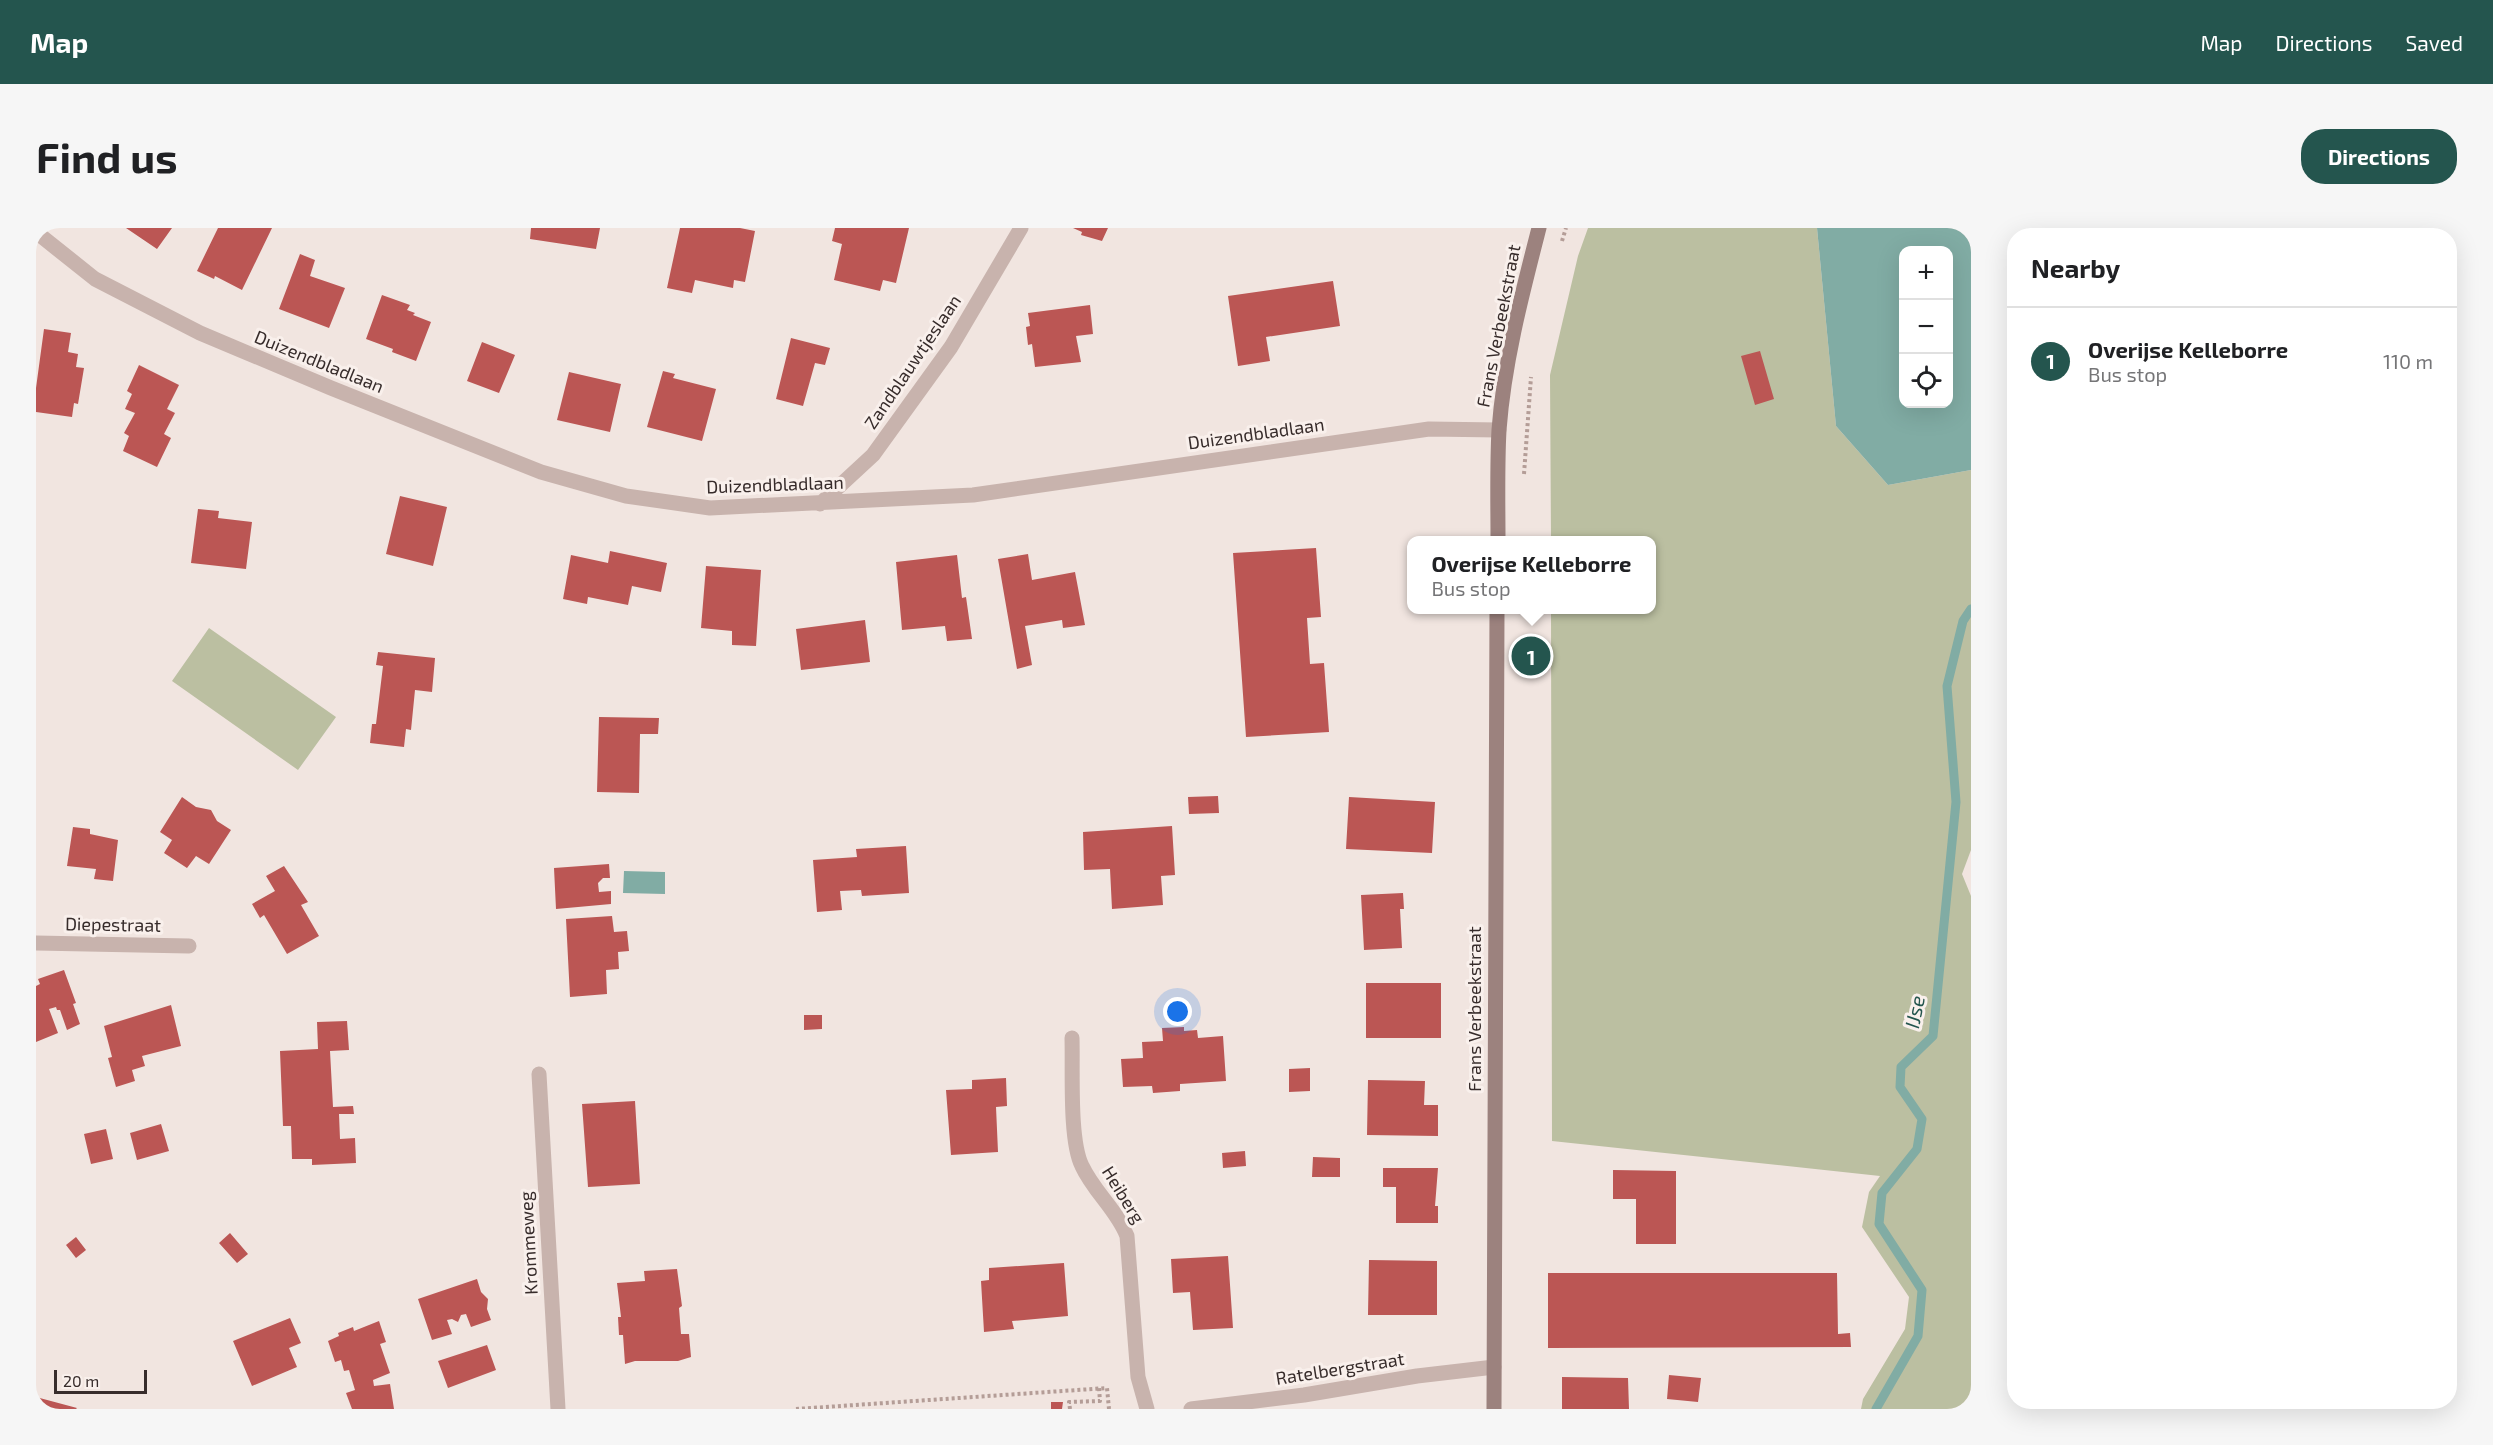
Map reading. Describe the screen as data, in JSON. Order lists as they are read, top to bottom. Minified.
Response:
{"streets":{"main road":["Frans Verbeekstraat"],"street":["Duizendbladlaan","Zandblauwtjeslaan","Diepestraat","Heiberg","Krommeweg","Ratelbergstraat"]},"crossings":[["Frans Verbeekstraat","Duizendbladlaan"],["Frans Verbeekstraat","Ratelbergstraat"],["Duizendbladlaan","Zandblauwtjeslaan"]],"water":["IJse"],"scale_bar":"20 m","page":{"header":"Map","nav":["Map","Directions","Saved"],"buttons":"Directions","title":"Find us","heading":"Nearby","map_buttons":["+","−"],"list":[{"mark":"1","name":"Overijse Kelleborre","note":"Bus stop","value":"110 m"}],"popup":["Overijse Kelleborre","Bus stop"],"pins":"1","scale":"20 m"}}
